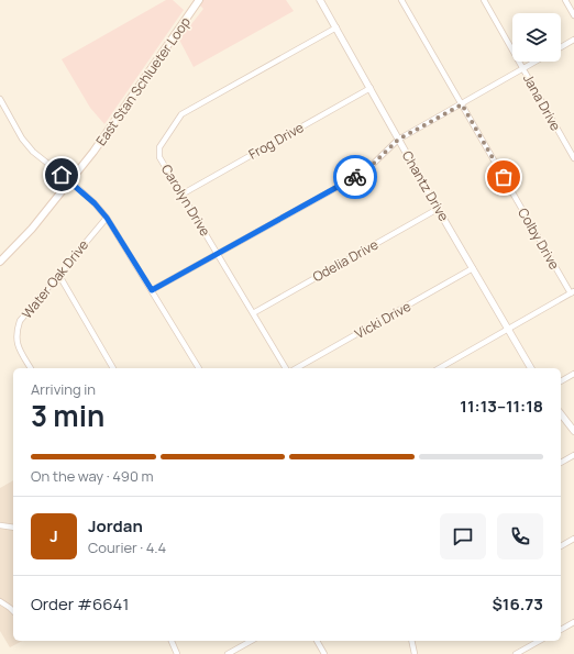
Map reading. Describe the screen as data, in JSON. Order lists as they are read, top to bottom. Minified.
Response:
{"streets":{"main road":["East Stan Schlueter Loop"],"street":["Jana Drive","Frog Drive","Chantz Drive","Carolyn Drive","Colby Drive","Odelia Drive","Water Oak Drive","Vicki Drive"]},"crossings":[["Frog Drive","Chantz Drive"],["Frog Drive","Carolyn Drive"],["Chantz Drive","Carolyn Drive"],["Chantz Drive","Odelia Drive"],["Chantz Drive","Vicki Drive"],["Carolyn Drive","Odelia Drive"]],"page":{"heading":["3 min","Arriving in","11:13–11:18"],"panel":["Jordan","Courier · 4.4","Order #6641","$16.73"],"bar":"On the way · 490 m","round":"J"}}
